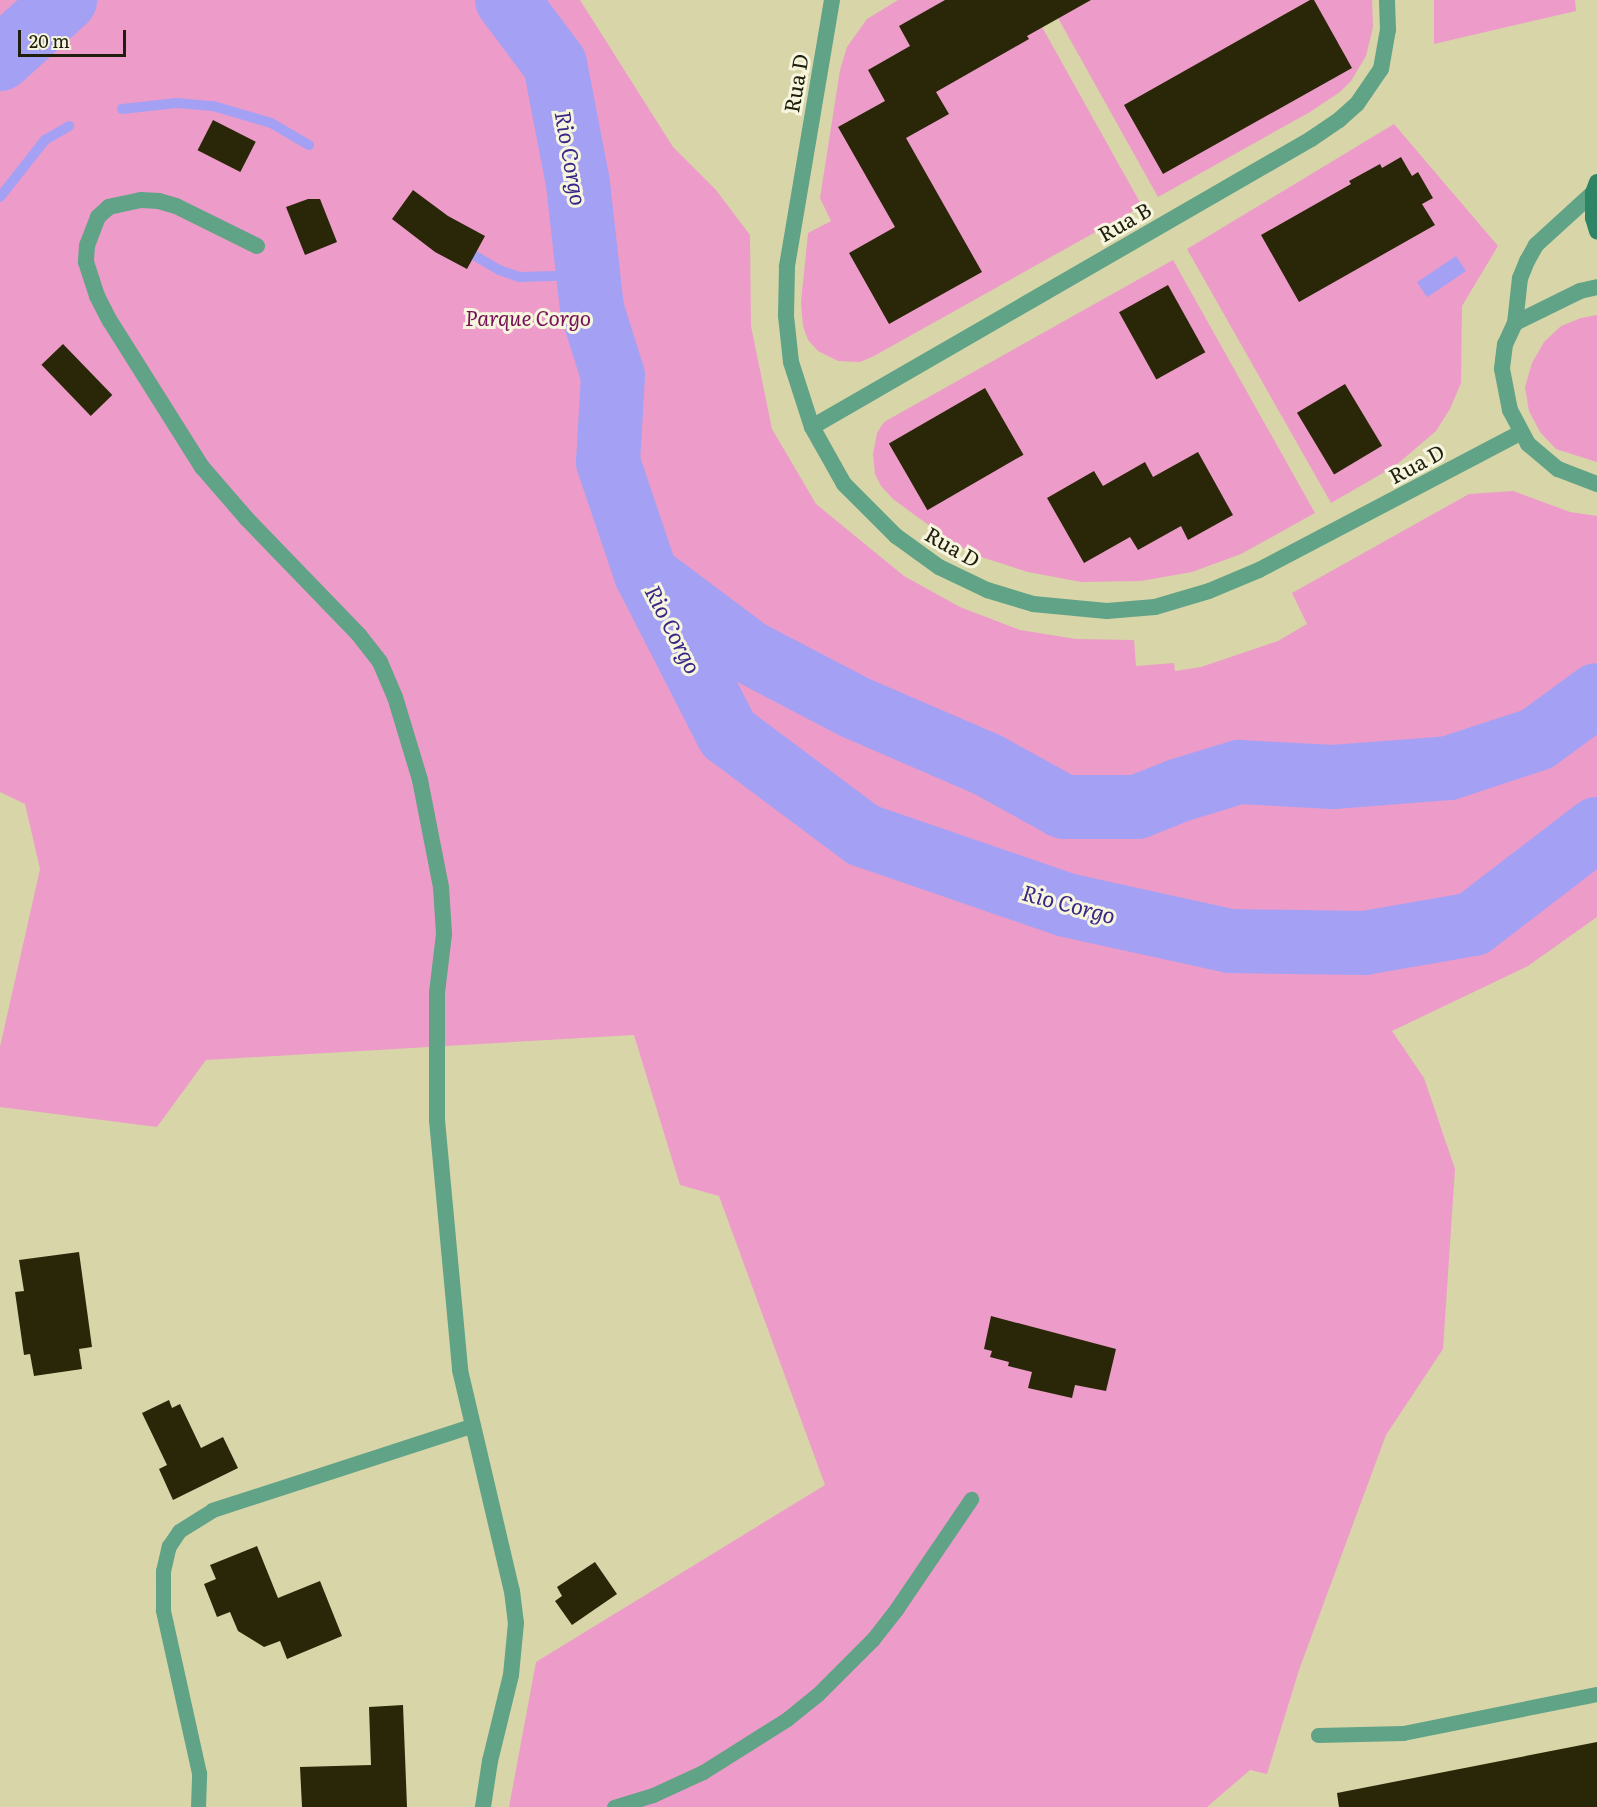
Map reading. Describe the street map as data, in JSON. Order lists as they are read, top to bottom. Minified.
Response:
{"streets":{"street":["Rua D","Rua B"]},"crossings":[["Rua D","Rua B"]],"water":["Rio Corgo"],"parks":["Parque Corgo"],"scale_bar":"20 m"}
